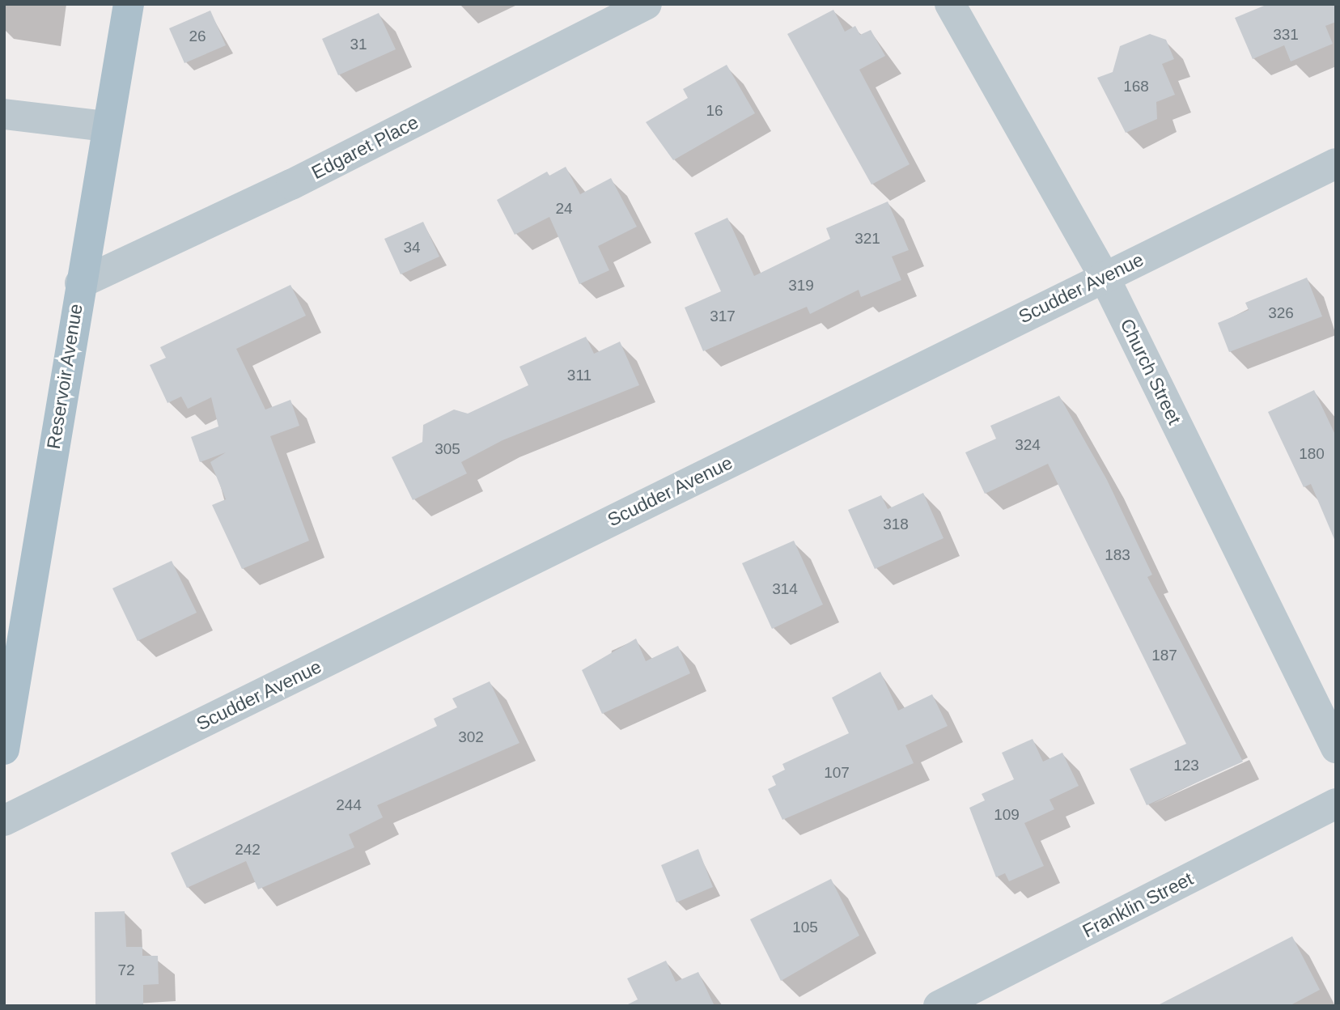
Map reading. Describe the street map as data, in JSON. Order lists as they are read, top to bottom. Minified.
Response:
{"streets":{"main road":["Reservoir Avenue"],"street":["Edgaret Place","Scudder Avenue","Church Street","Franklin Street"]},"crossings":[["Edgaret Place","Reservoir Avenue"],["Scudder Avenue","Church Street"]],"house_numbers":["331","26","31","168","16","24","321","34","319","326","317","311","324","305","180","318","183","314","187","302","123","107","244","109","242","105","72"]}
